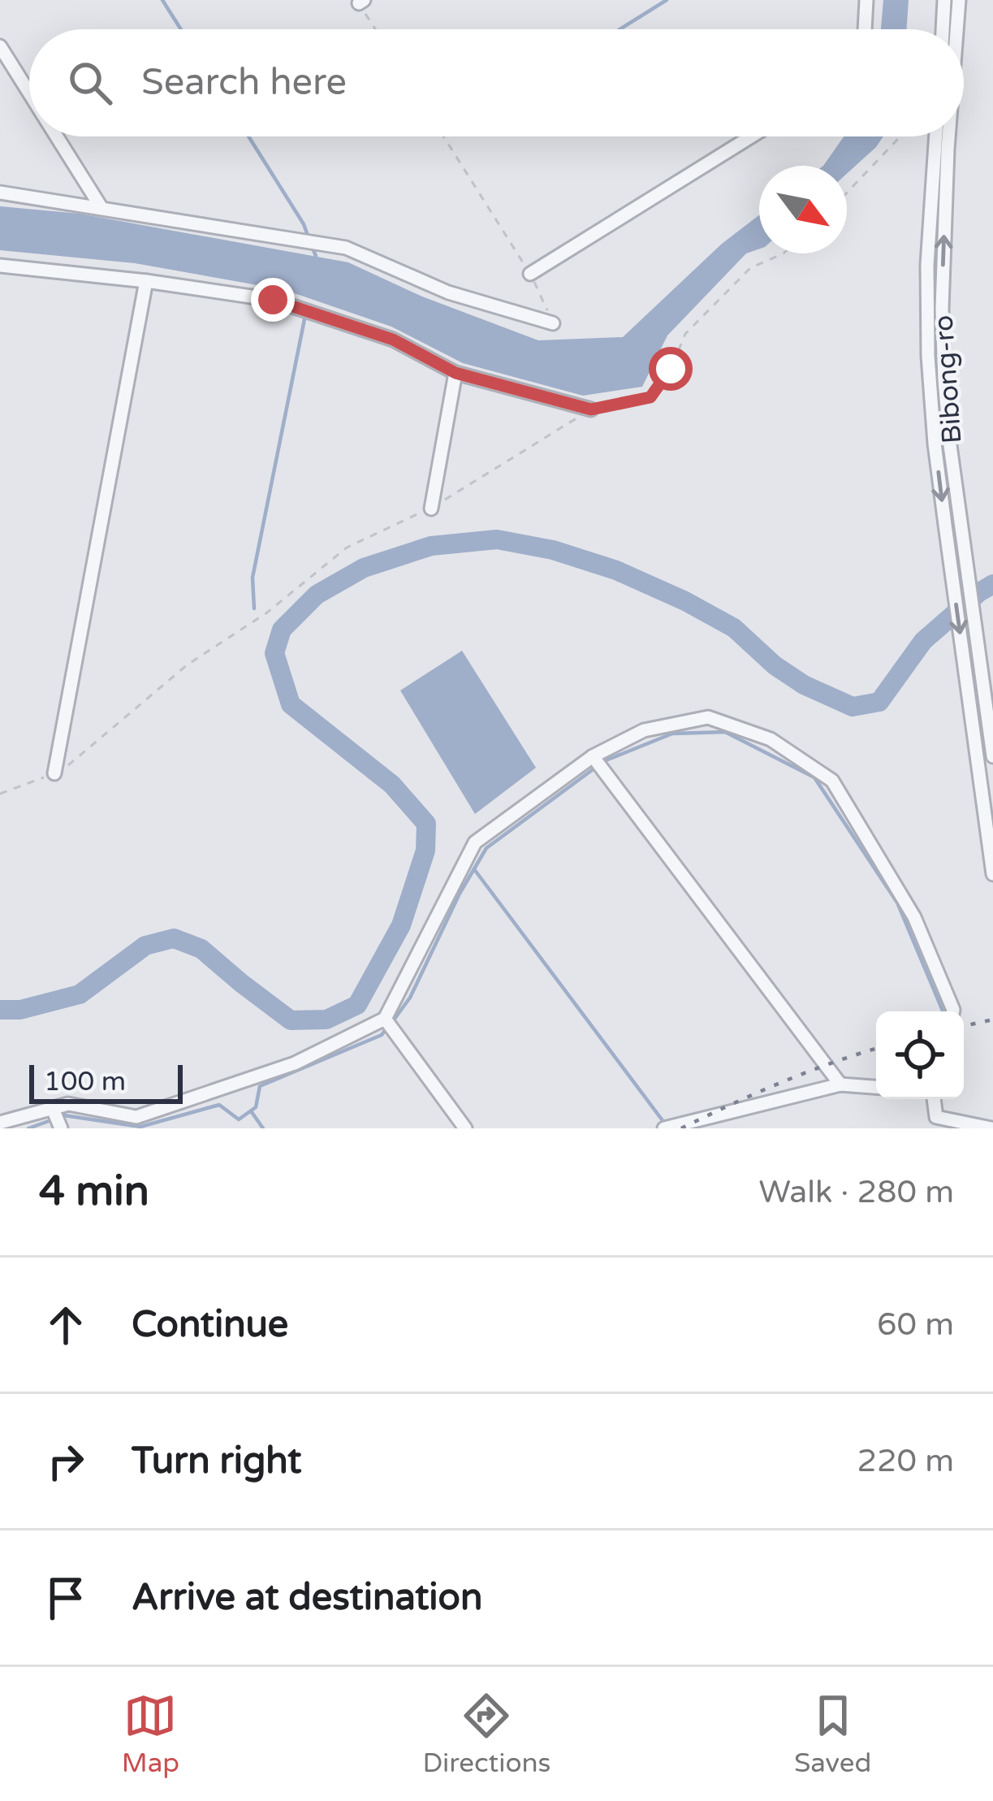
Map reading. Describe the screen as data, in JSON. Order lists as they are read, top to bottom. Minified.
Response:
{"streets":{"street":["Bibong-ro"]},"scale_bar":"100 m","north":"bottom right","page":{"search":"Search here","scale":"100 m","heading":["4 min","Walk · 280 m"],"list":[["Continue","60 m"],["Turn right","220 m"],"Arrive at destination"],"nav":["Map","Directions","Saved"]}}
